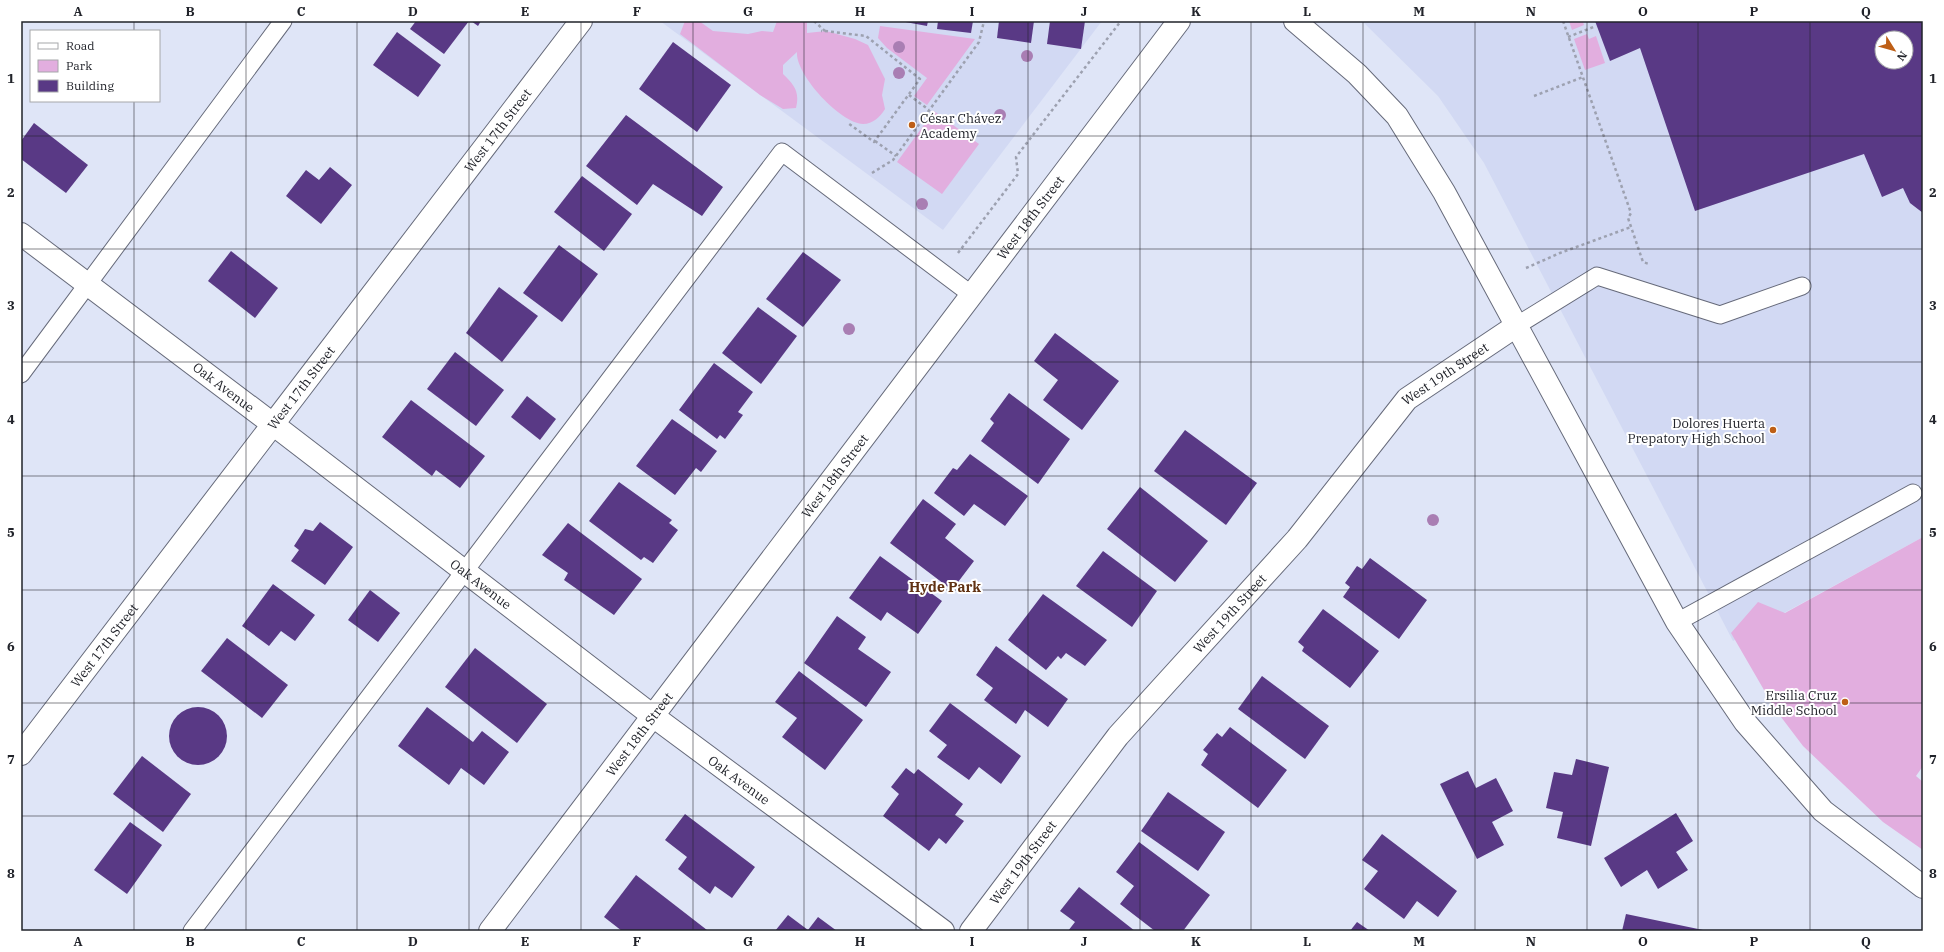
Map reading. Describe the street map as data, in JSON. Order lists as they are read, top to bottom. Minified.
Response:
{"streets":{"street":["West 17th Street","West 18th Street","West 19th Street","Oak Avenue"]},"crossings":[["West 17th Street","Oak Avenue"],["West 18th Street","Oak Avenue"]],"districts":["Hyde Park"],"places":["César Chávez Academy","Dolores Huerta Prepatory High School","Ersilia Cruz Middle School"],"legend":["Road","Park","Building"],"north":"bottom right","grid":{"columns":["A","B","C","D","E","F","G","H","I","J","K","L","M","N","O","P","Q"],"rows":["1","2","3","4","5","6","7","8"]}}
